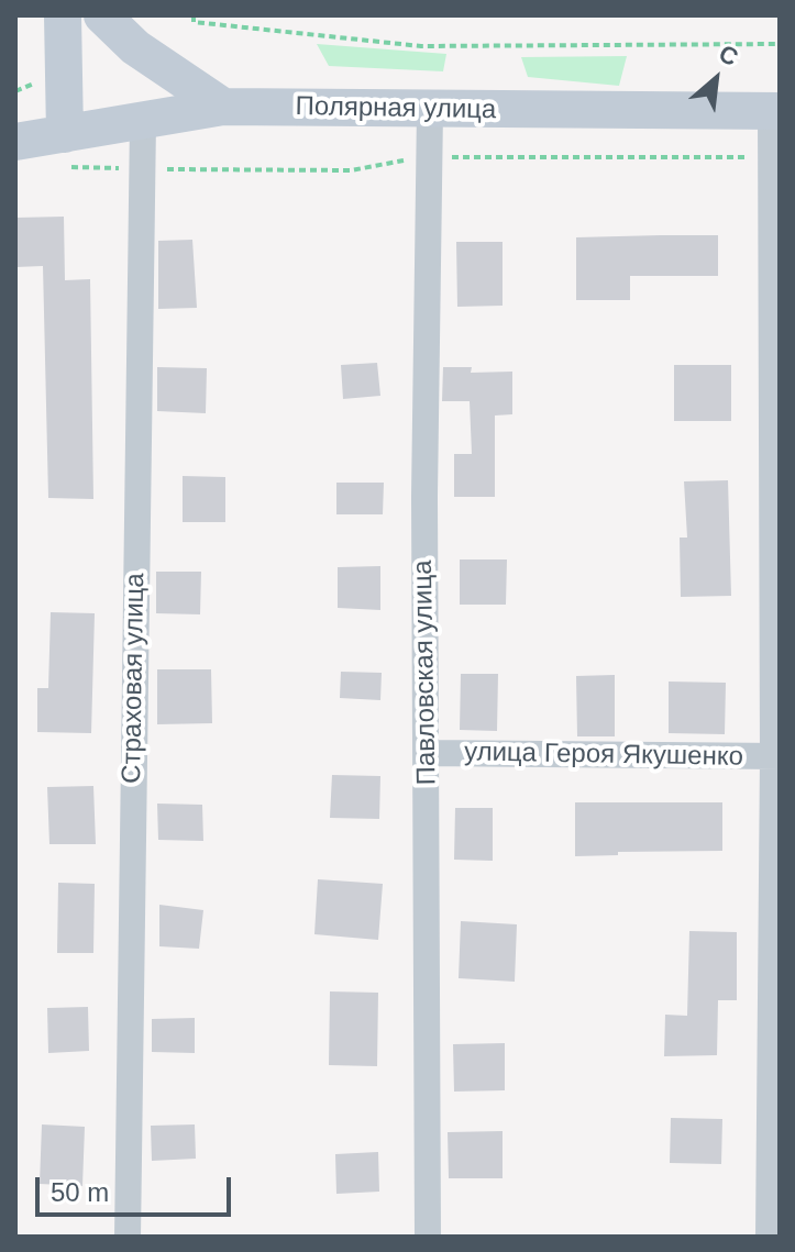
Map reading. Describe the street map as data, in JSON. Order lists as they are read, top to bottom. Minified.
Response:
{"streets":{"main road":["Полярная улица"],"street":["Павловская улица","Страховая улица","улица Героя Якушенко"]},"crossings":[["Полярная улица","Павловская улица"],["Полярная улица","Страховая улица"],["Павловская улица","улица Героя Якушенко"]],"scale_bar":"50 m","north":"top right"}
